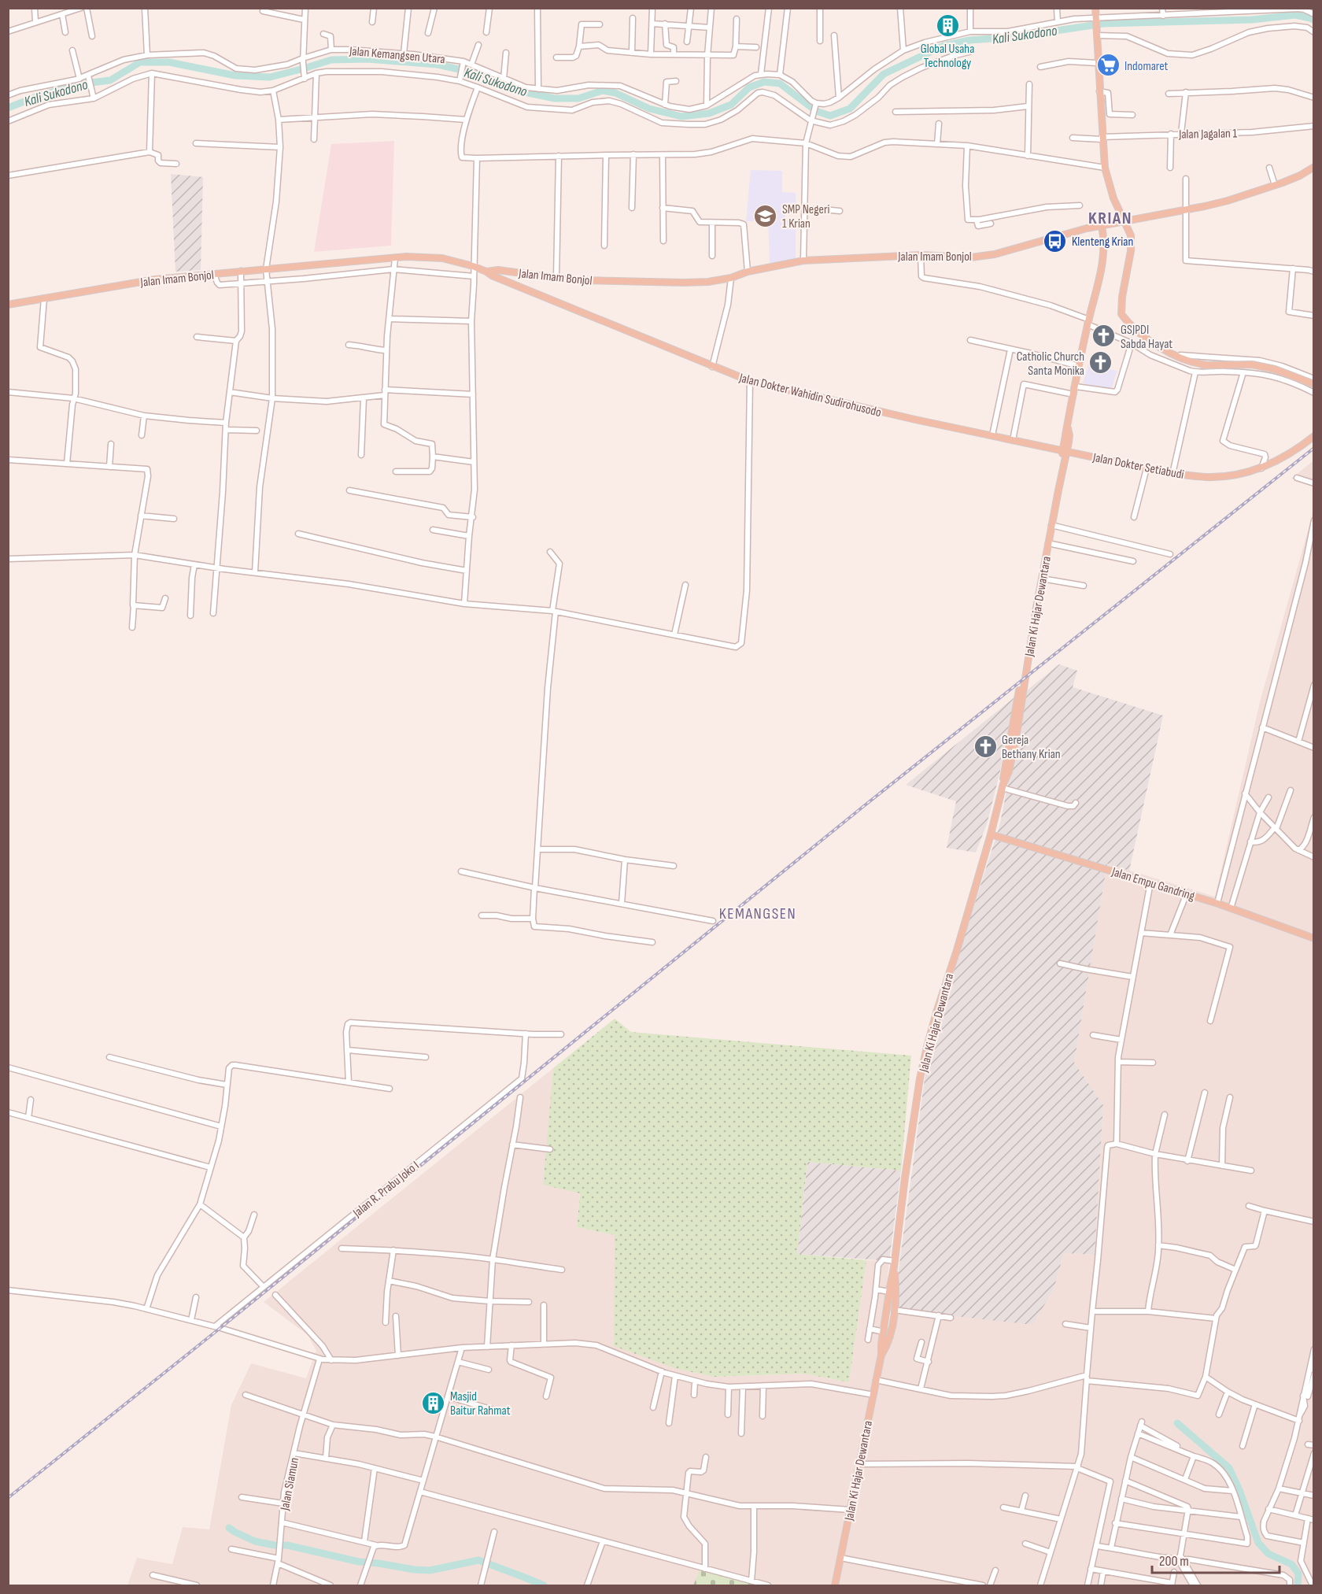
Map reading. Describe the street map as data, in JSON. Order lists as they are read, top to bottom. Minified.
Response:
{"streets":{"main road":["Jalan Imam Bonjol","Jalan Dokter Wahidin Sudirohusodo","Jalan Dokter Setiabudi","Jalan Ki Hajar Dewantara","Jalan Empu Gandring"],"street":["Jalan Kemangsen Utara","Jalan Jagalan 1","Jalan R. Prabu Joko I","Jalan Siamun"]},"crossings":[["Jalan Imam Bonjol","Jalan Dokter Wahidin Sudirohusodo"],["Jalan Imam Bonjol","Jalan Ki Hajar Dewantara"],["Jalan Dokter Wahidin Sudirohusodo","Jalan Dokter Setiabudi"],["Jalan Dokter Wahidin Sudirohusodo","Jalan Ki Hajar Dewantara"],["Jalan Dokter Setiabudi","Jalan Ki Hajar Dewantara"],["Jalan Ki Hajar Dewantara","Jalan Empu Gandring"]],"districts":["KRIAN","KEMANGSEN"],"water":["Kali Sukodono"],"places":{"building":["Global Usaha Technology","Masjid Baitur Rahmat"],"supermarket":["Indomaret"],"school or university":["SMP Negeri 1 Krian"],"bus stop":["Klenteng Krian"],"church":["GSJPDI Sabda Hayat","Catholic Church Santa Monika","Gereja Bethany Krian"]},"scale_bar":"200 m"}
